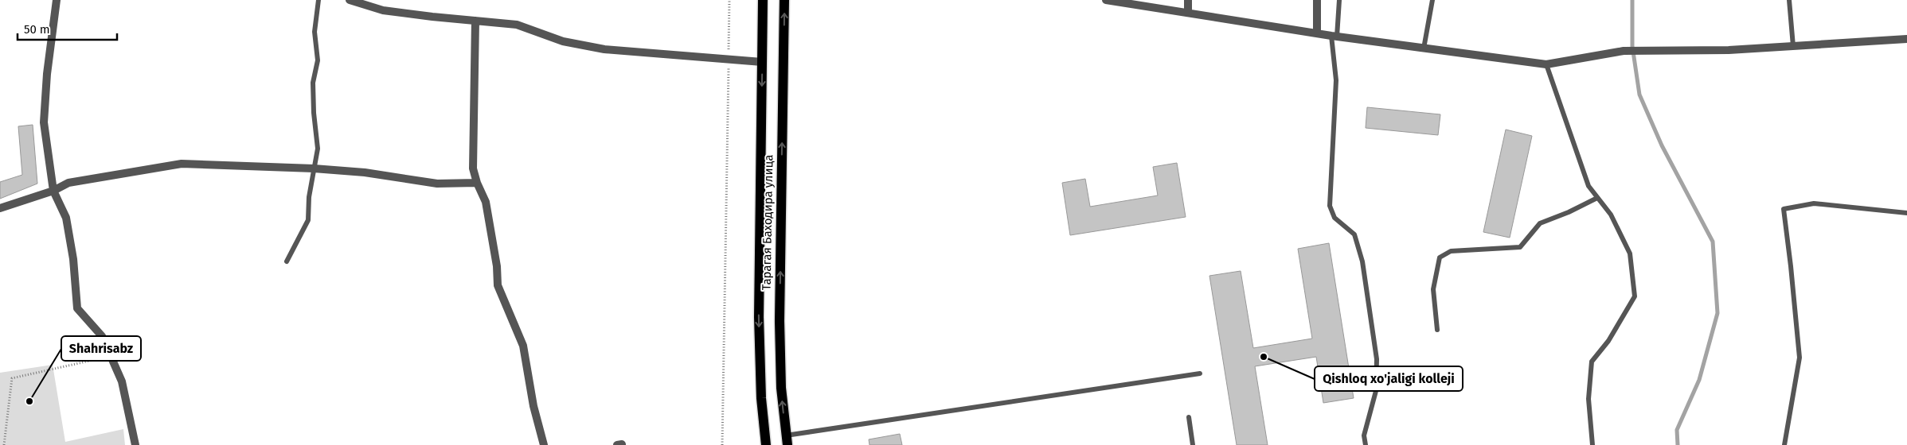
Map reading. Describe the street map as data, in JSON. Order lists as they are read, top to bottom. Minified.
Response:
{"streets":{"main road":["Тарагая Баходира улица"]},"places":["Qishloq xo'jaligi kolleji","Shahrisabz"],"scale_bar":"50 m"}
